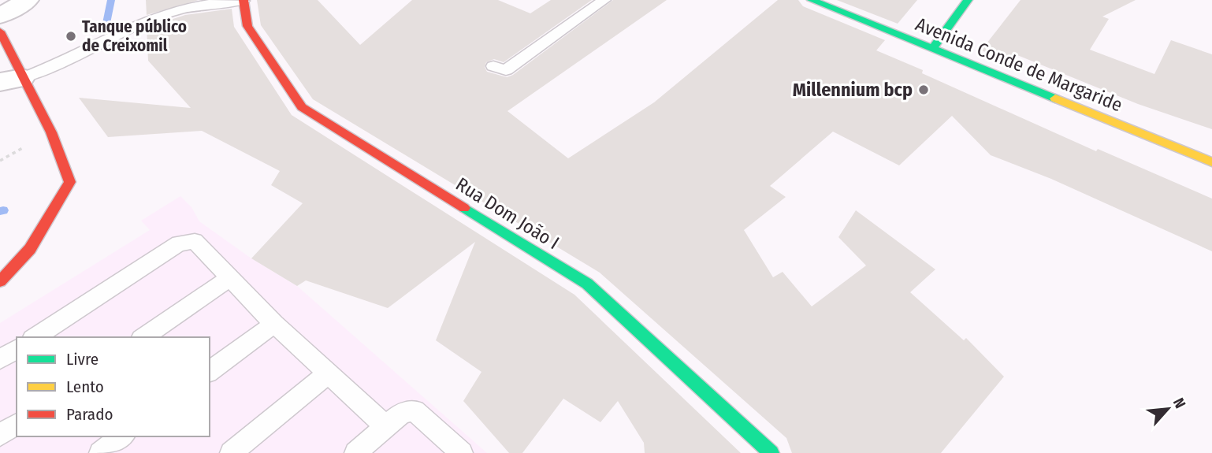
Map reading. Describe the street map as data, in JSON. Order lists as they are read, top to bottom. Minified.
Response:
{"streets":{"street":["Avenida Conde de Margaride","Rua Dom João I"]},"places":["Tanque público de Creixomil","Millennium bcp"],"legend":["Livre","Lento","Parado"],"north":"top right"}
